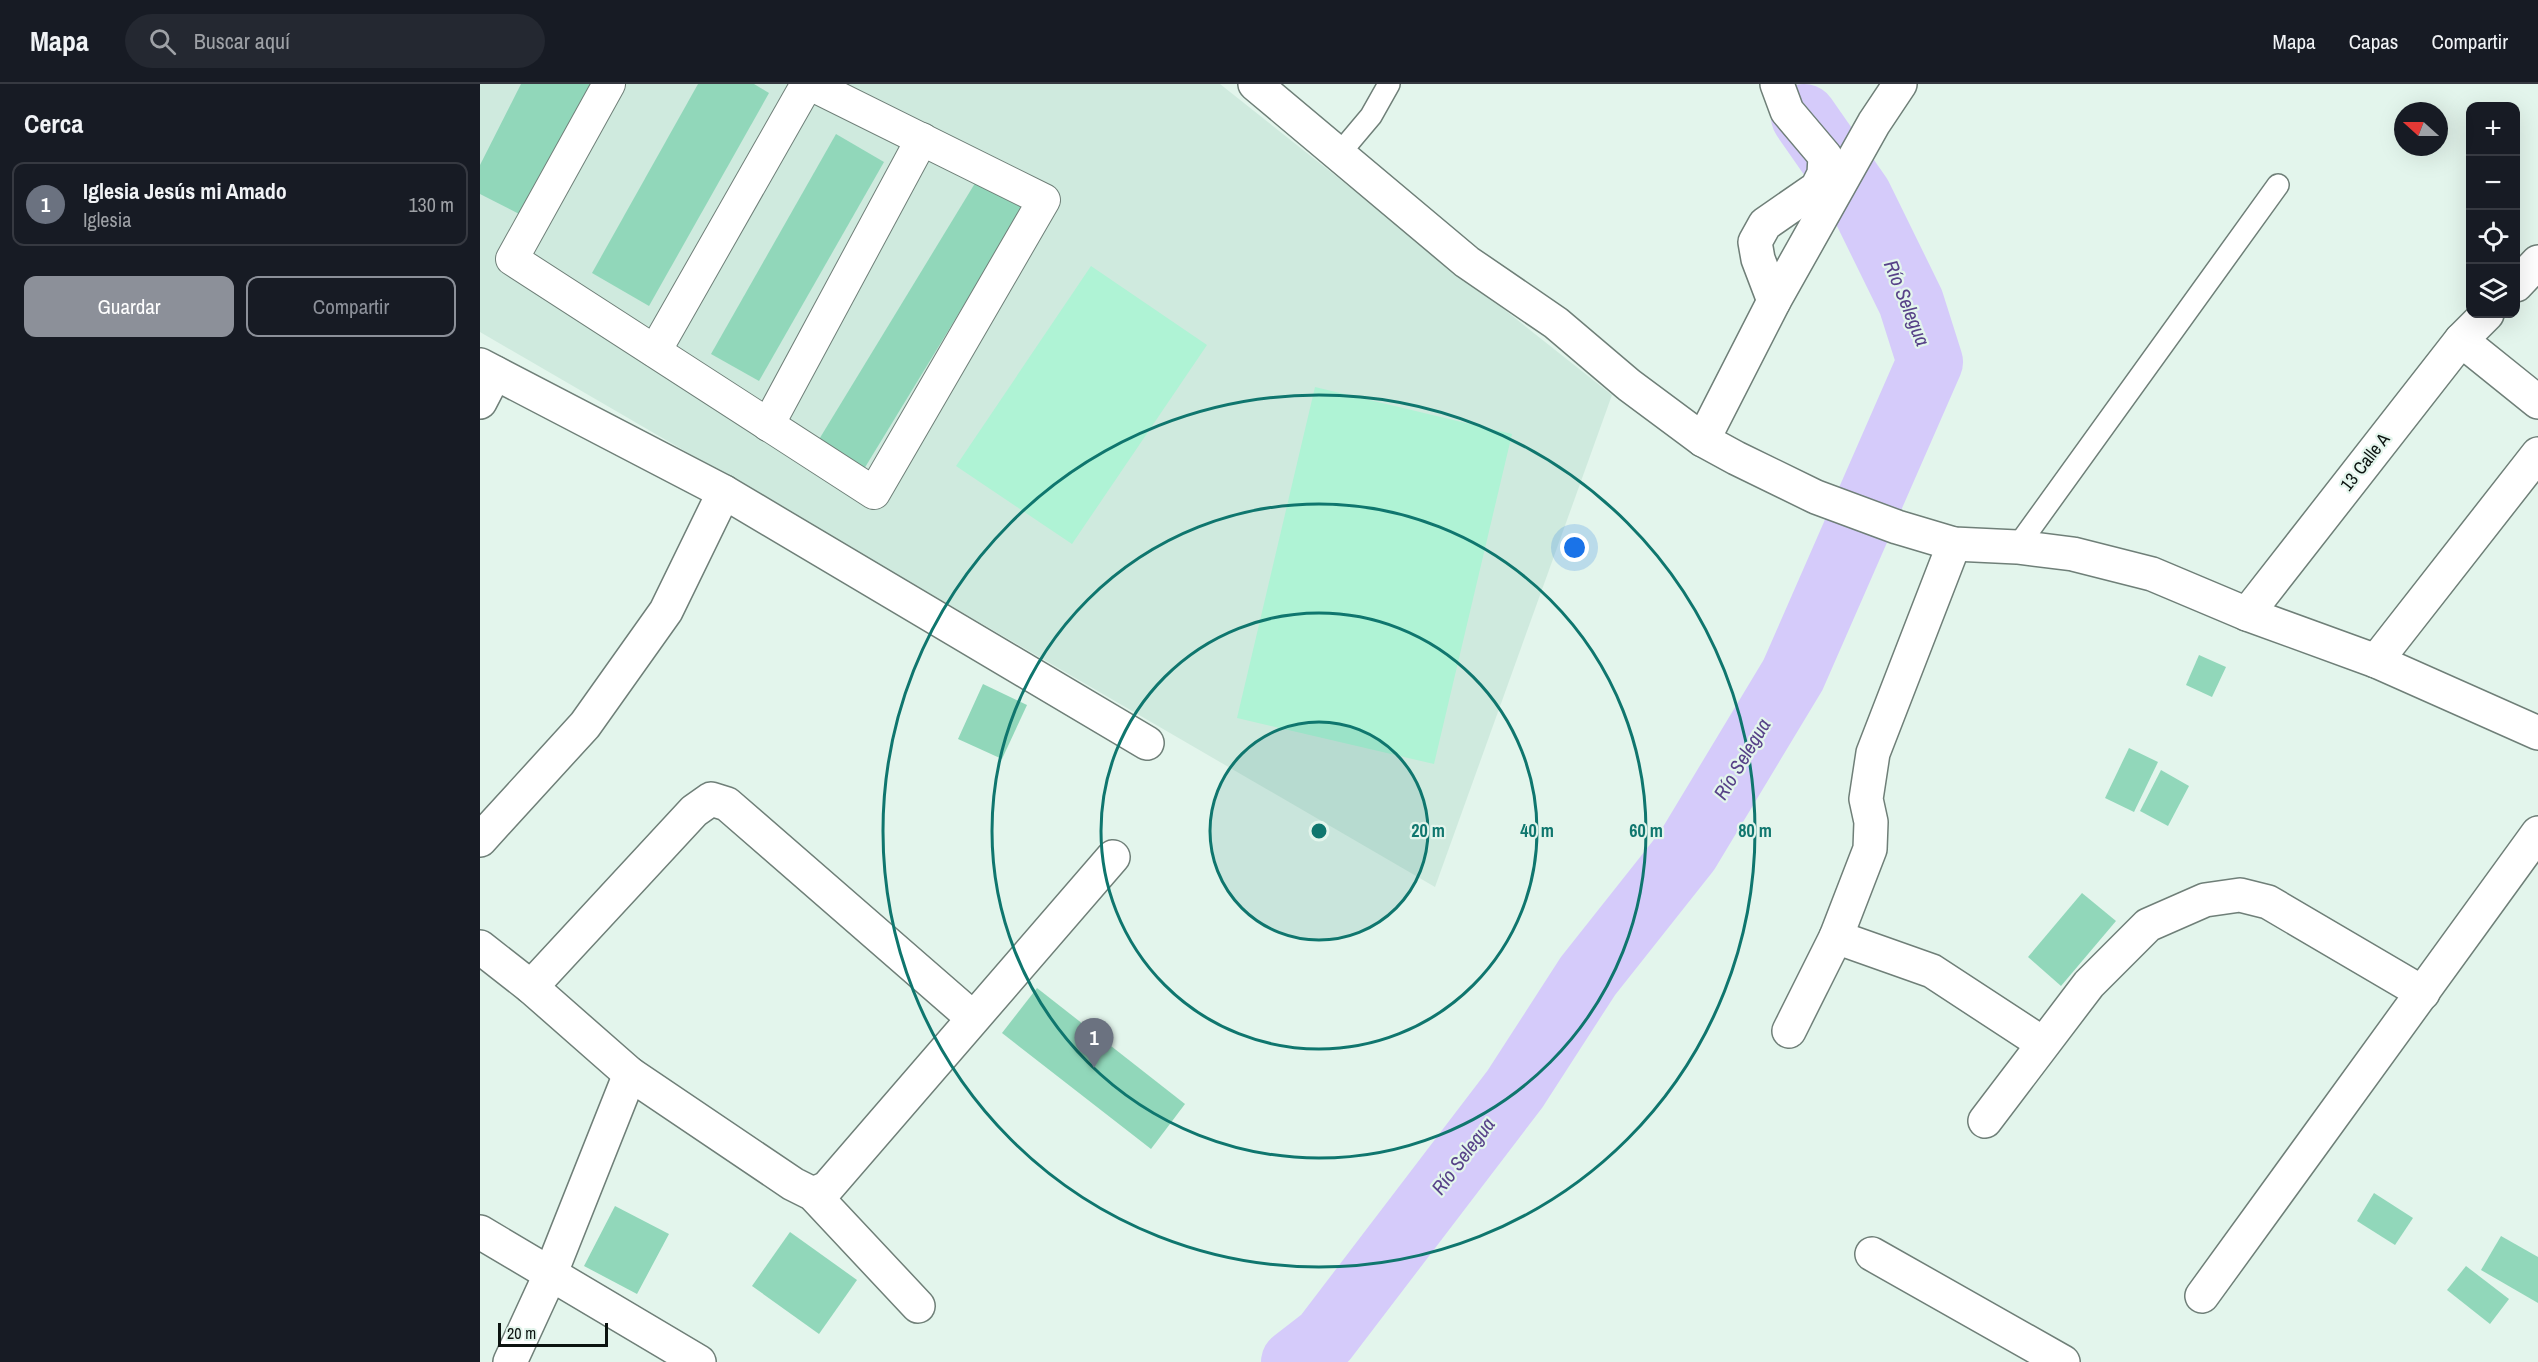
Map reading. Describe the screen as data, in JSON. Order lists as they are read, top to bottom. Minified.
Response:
{"streets":{"street":["13 Calle A"]},"water":["Río Selegua"],"scale_bar":"20 m","north":"left","page":{"header":"Mapa","search":"Buscar aquí","nav":["Mapa","Capas","Compartir"],"heading":"Cerca","map_buttons":["+","−"],"list":[{"mark":"1","name":"Iglesia Jesús mi Amado","note":"Iglesia","value":"130 m"}],"buttons":["Guardar","Compartir"],"pins":"1","scale":"20 m"},"rings":["20 m","40 m","60 m","80 m"]}
